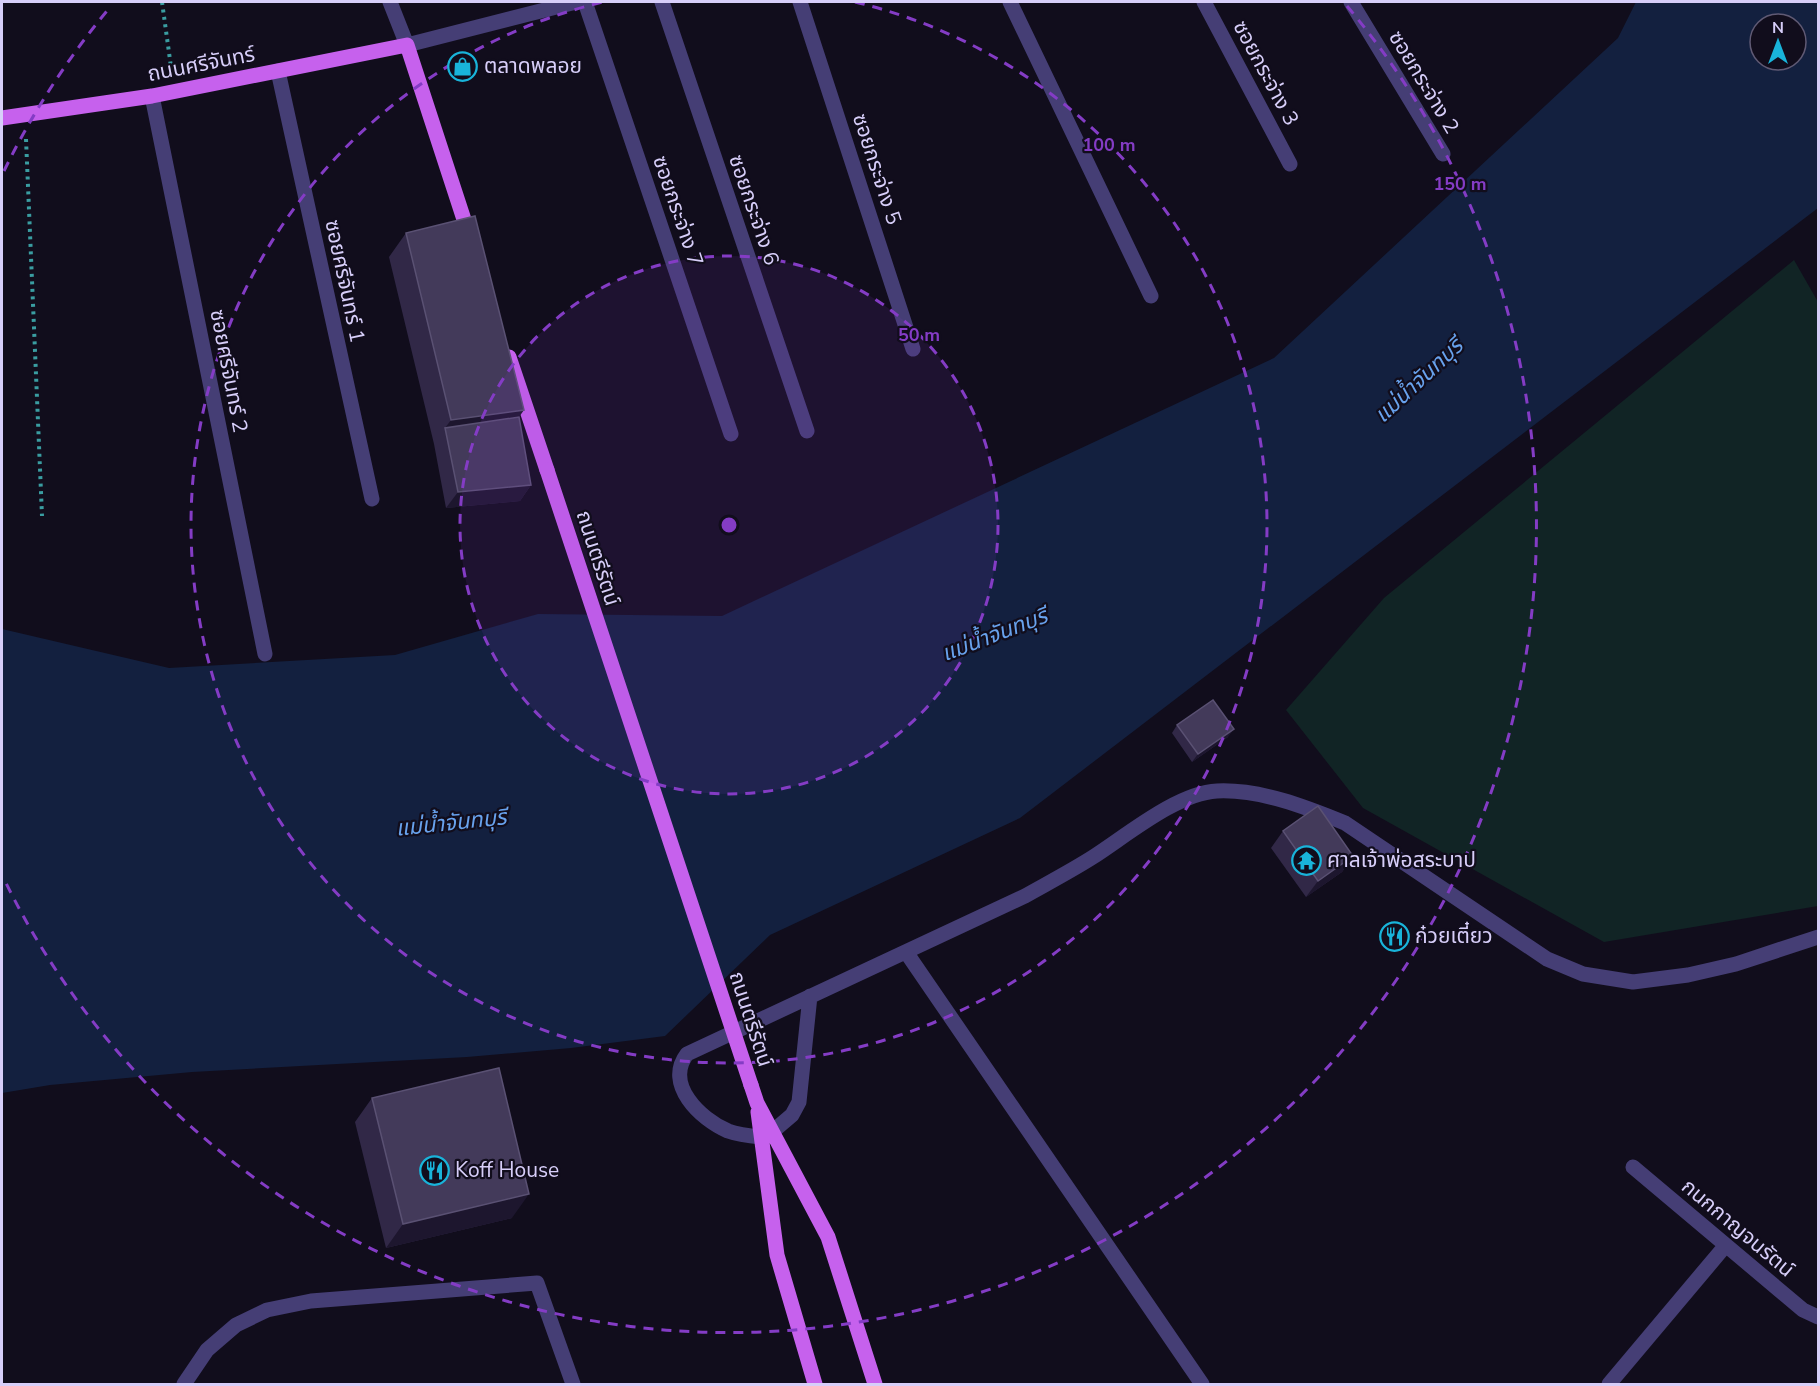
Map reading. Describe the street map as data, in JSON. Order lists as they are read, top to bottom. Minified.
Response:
{"streets":{"main road":["ถนนศรีจันทร์","ถนนตรีรัตน์"],"street":["ซอยกระจ่าง 3","ซอยกระจ่าง 2","ซอยกระจ่าง 5","ซอยกระจ่าง 6","ซอยกระจ่าง 7","ซอยศรีจันทร์ 1","ซอยศรีจันทร์ 2","กนกกาญจนรัตน์"]},"crossings":[["ถนนศรีจันทร์","ซอยศรีจันทร์ 1"],["ถนนศรีจันทร์","ซอยศรีจันทร์ 2"]],"water":["แม่น้ำจันทบุรี"],"places":{"shop":["ตลาดพลอย"],"temple":["ศาลเจ้าพ่อสระบาป"],"restaurant":["ก๋วยเตี๋ยว","Koff House"]},"north":"top","rings":["100 m","150 m","50 m"]}
